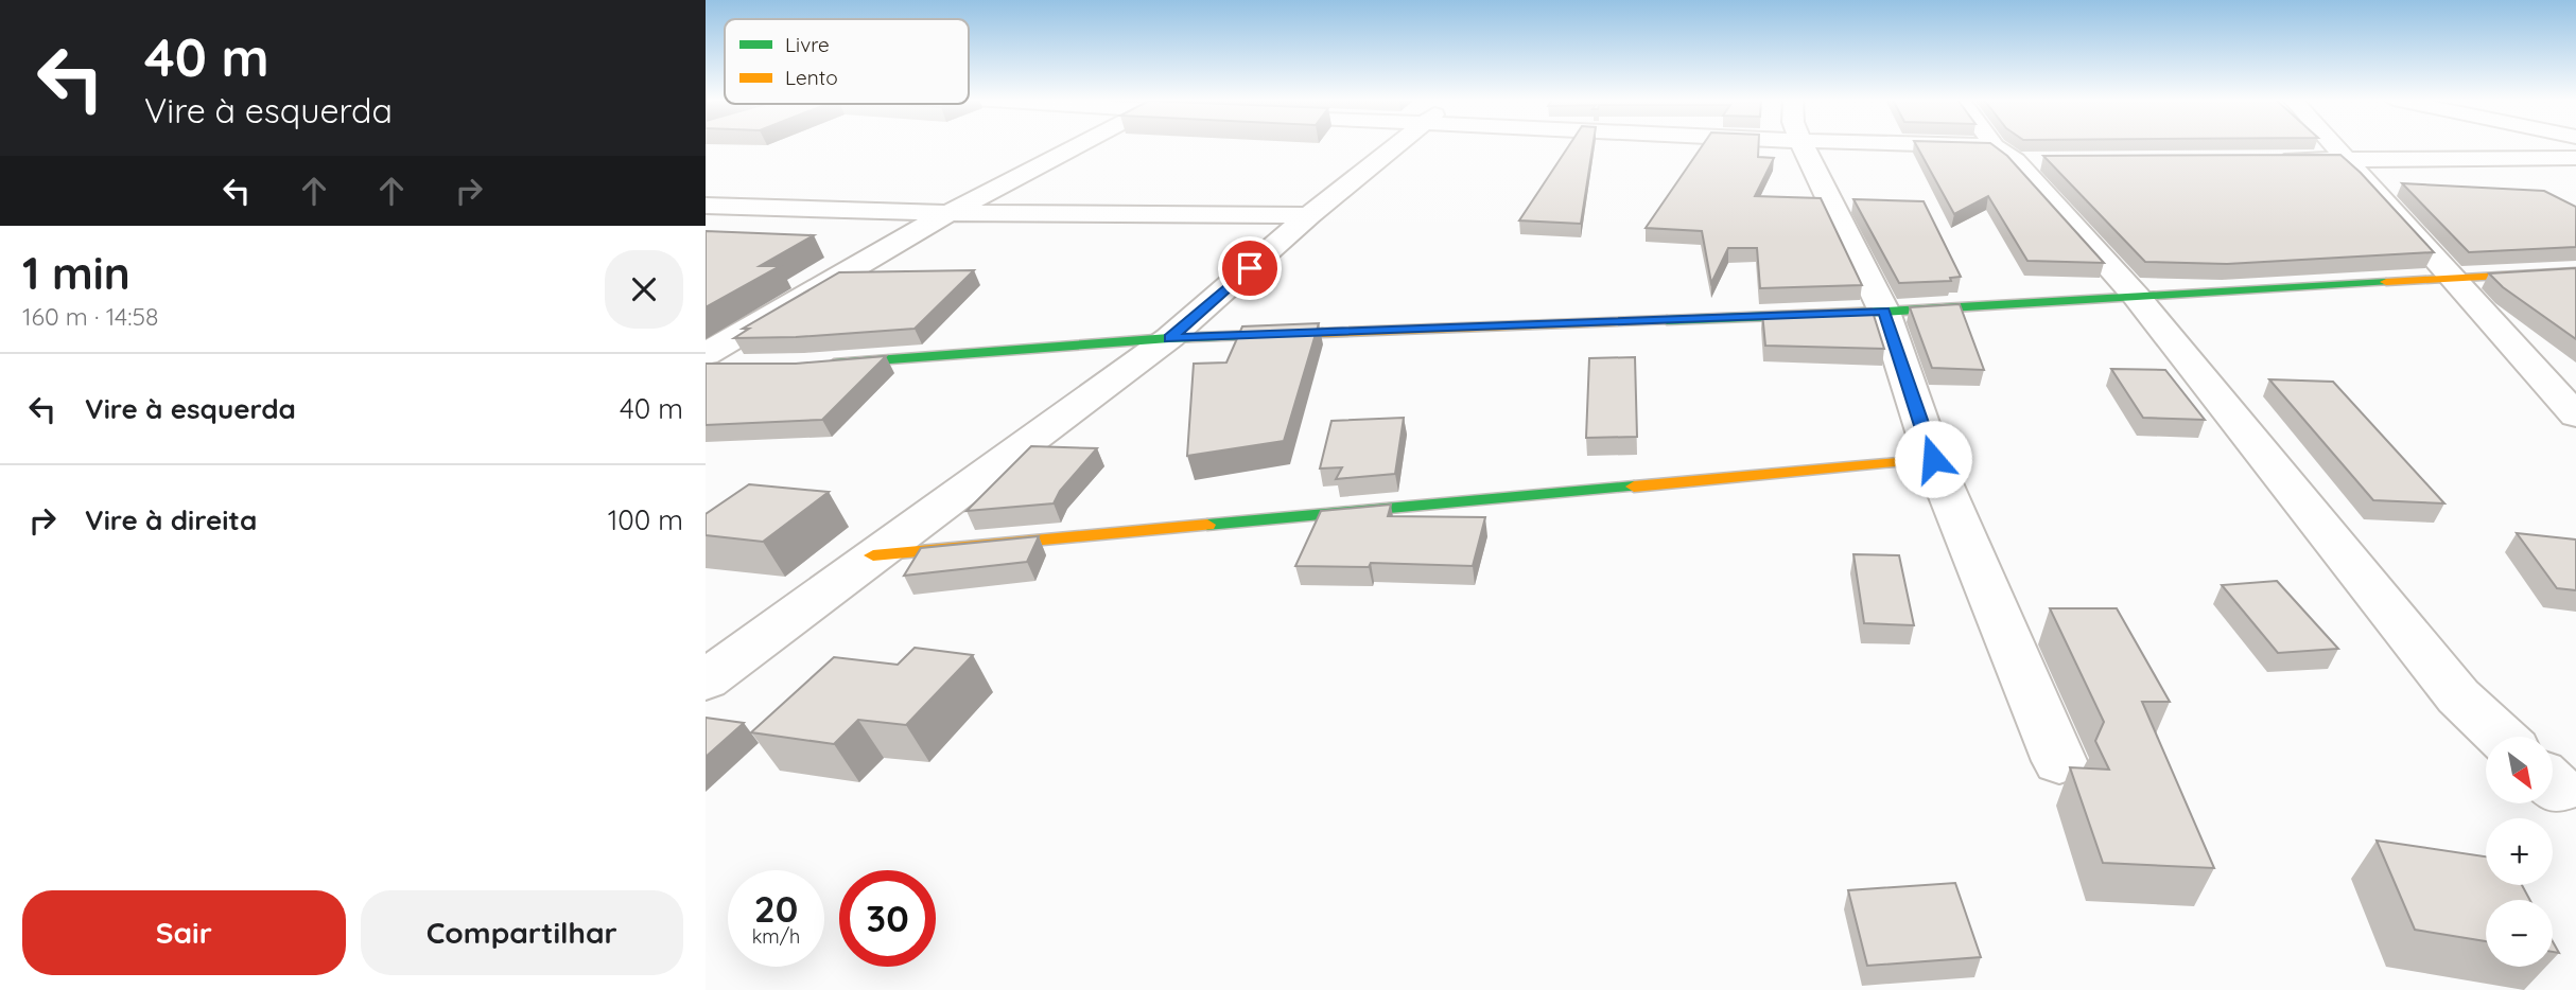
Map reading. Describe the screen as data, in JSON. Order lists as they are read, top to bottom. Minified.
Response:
{"legend":["Livre","Lento"],"north":"bottom right","page":{"turn":["40 m","Vire à esquerda"],"heading":["1 min","160 m · 14:58"],"list":[{"name":"Vire à esquerda","value":"40 m"},{"name":"Vire à direita","value":"100 m"}],"map_buttons":["+","−"],"speed":"20 km/h","limit":"30","buttons":["Sair","Compartilhar"]}}
